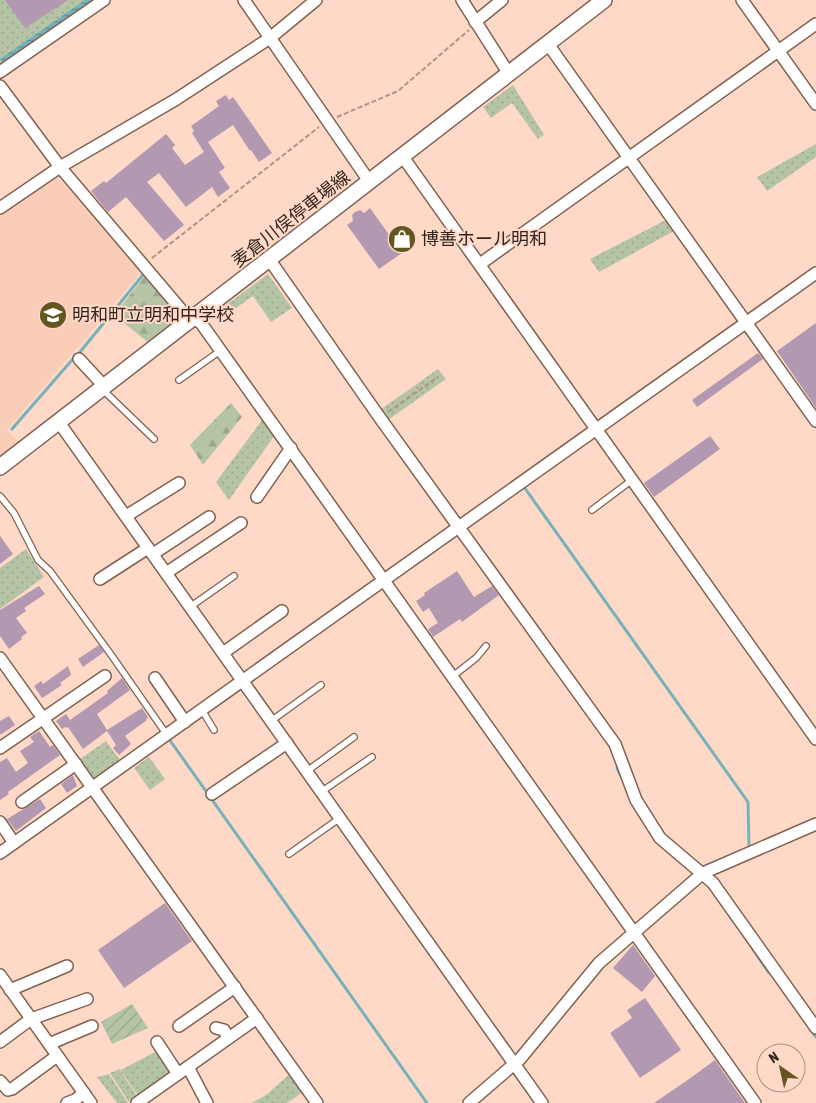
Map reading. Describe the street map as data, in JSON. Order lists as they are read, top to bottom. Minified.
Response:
{"streets":{"main road":["麦倉川俣停車場線"]},"places":{"shop":["博善ホール明和"],"school or university":["明和町立明和中学校"]},"north":"top left"}
